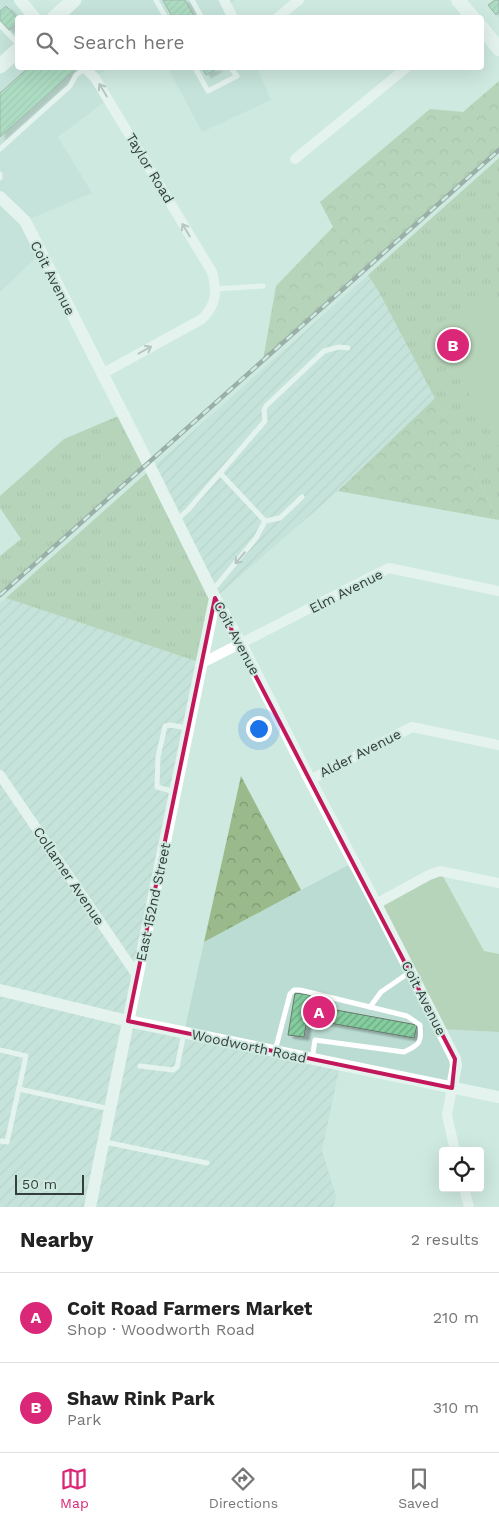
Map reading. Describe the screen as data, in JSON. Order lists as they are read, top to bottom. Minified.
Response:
{"streets":{"street":["Taylor Road","Coit Avenue","Elm Avenue","Alder Avenue","Collamer Avenue","East 152nd Street","Woodworth Road"]},"crossings":[["Coit Avenue","Elm Avenue"],["Coit Avenue","Alder Avenue"],["Coit Avenue","East 152nd Street"],["Coit Avenue","Woodworth Road"],["Elm Avenue","East 152nd Street"],["Collamer Avenue","East 152nd Street"],["East 152nd Street","Woodworth Road"]],"one_way":["Taylor Road"],"scale_bar":"50 m","page":{"search":"Search here","pins":["B","A"],"scale":"50 m","heading":["Nearby","2 results"],"list":[{"mark":"A","name":"Coit Road Farmers Market","note":"Shop · Woodworth Road","value":"210 m"},{"mark":"B","name":"Shaw Rink Park","note":"Park","value":"310 m"}],"nav":["Map","Directions","Saved"]}}
